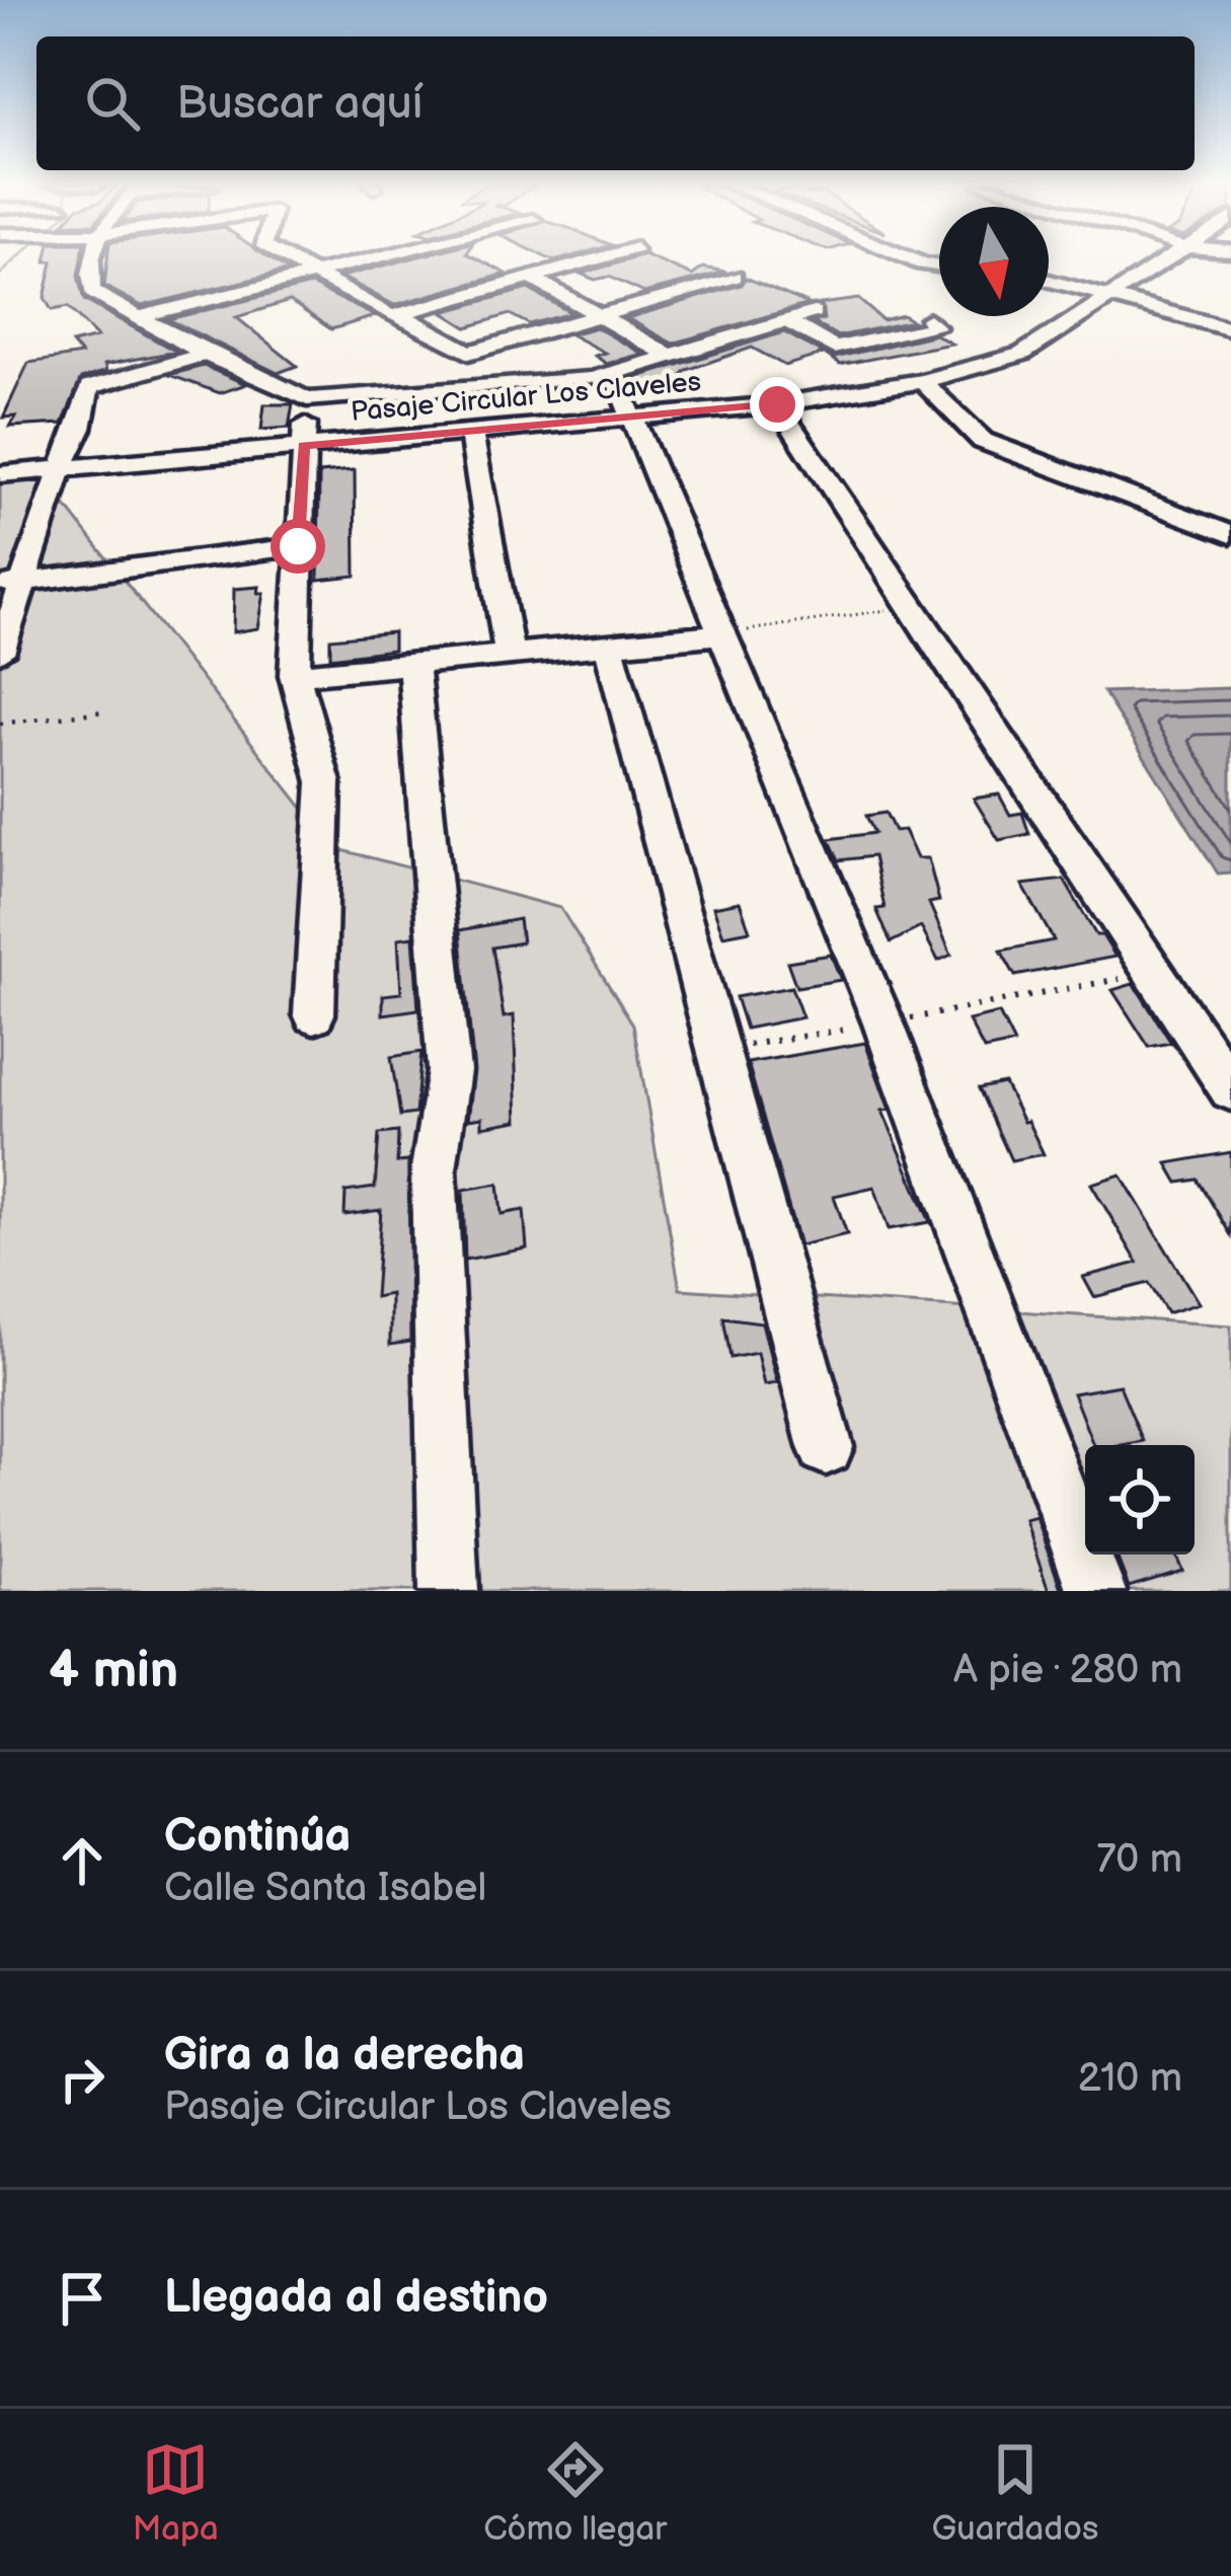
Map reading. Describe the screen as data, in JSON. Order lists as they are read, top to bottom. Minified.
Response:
{"streets":{"street":["Pasaje Circular Los Claveles"]},"north":"bottom","page":{"search":"Buscar aquí","heading":["4 min","A pie · 280 m"],"list":[["Continúa","Calle Santa Isabel","70 m"],["Gira a la derecha","Pasaje Circular Los Claveles","210 m"],"Llegada al destino"],"nav":["Mapa","Cómo llegar","Guardados"]}}
